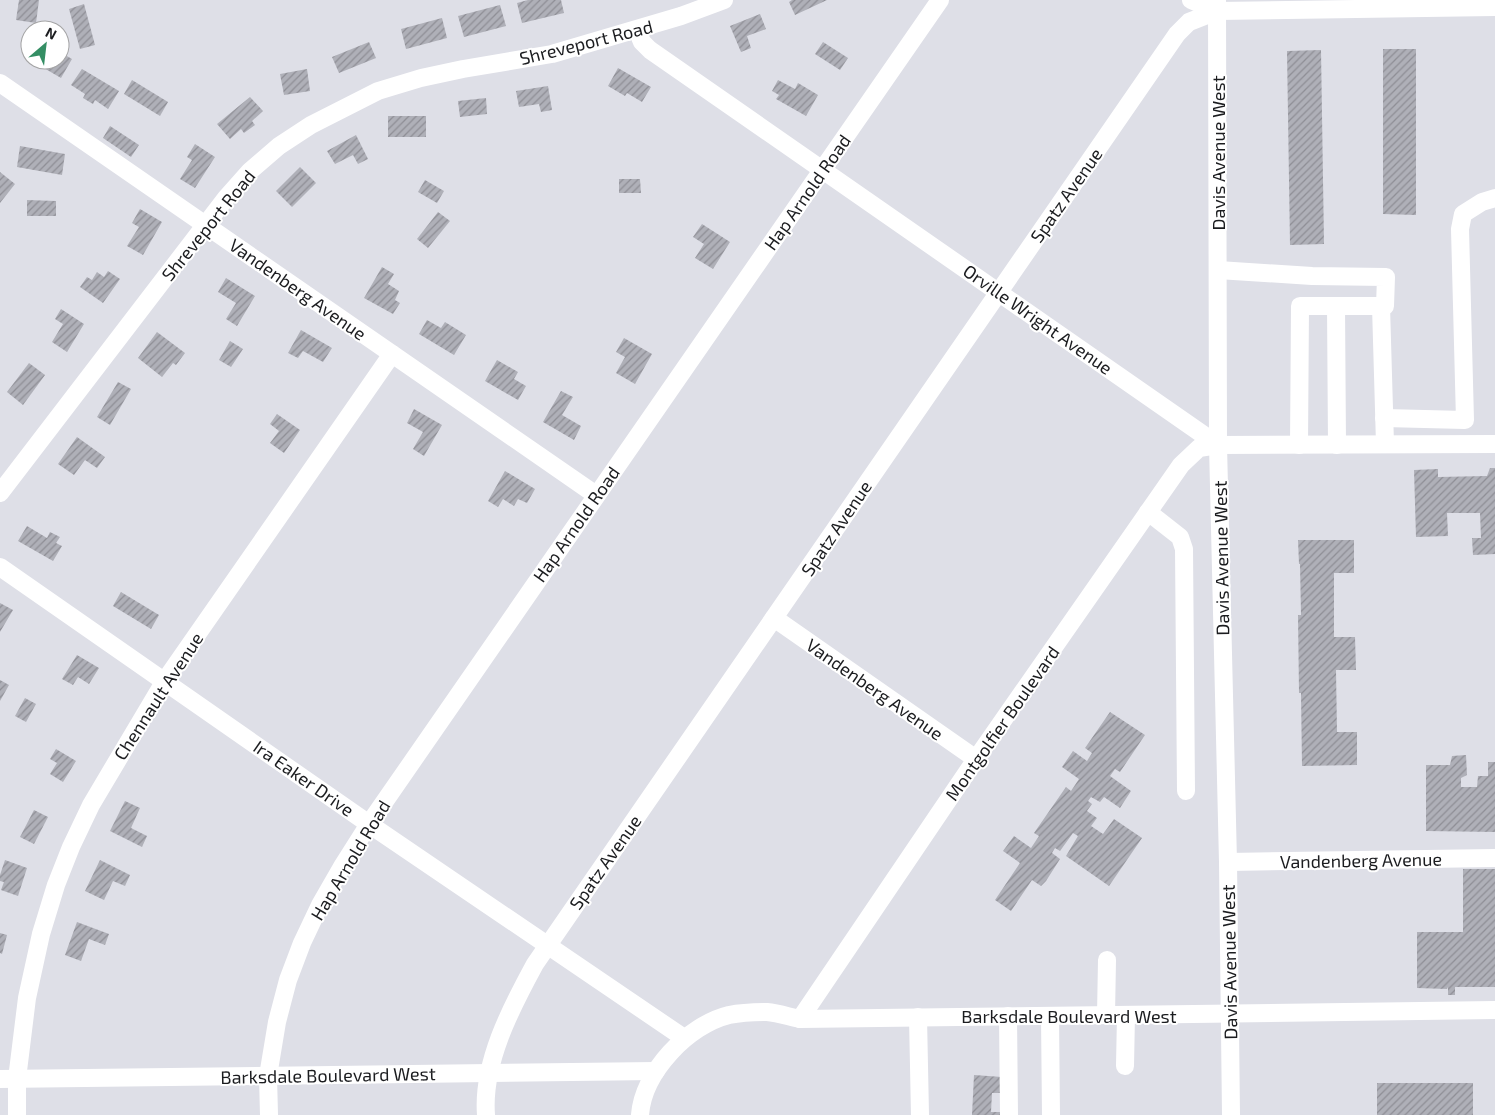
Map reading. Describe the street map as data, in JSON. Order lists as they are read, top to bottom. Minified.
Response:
{"streets":{"street":["Shreveport Road","Davis Avenue West","Hap Arnold Road","Spatz Avenue","Vandenberg Avenue","Orville Wright Avenue","Chennault Avenue","Montgolfier Boulevard","Ira Eaker Drive","Barksdale Boulevard West"]},"crossings":[["Shreveport Road","Vandenberg Avenue"],["Shreveport Road","Orville Wright Avenue"],["Davis Avenue West","Spatz Avenue"],["Davis Avenue West","Vandenberg Avenue"],["Davis Avenue West","Orville Wright Avenue"],["Davis Avenue West","Montgolfier Boulevard"],["Davis Avenue West","Barksdale Boulevard West"],["Hap Arnold Road","Vandenberg Avenue"],["Hap Arnold Road","Orville Wright Avenue"],["Hap Arnold Road","Ira Eaker Drive"],["Hap Arnold Road","Barksdale Boulevard West"],["Spatz Avenue","Vandenberg Avenue"],["Spatz Avenue","Orville Wright Avenue"],["Spatz Avenue","Ira Eaker Drive"],["Spatz Avenue","Barksdale Boulevard West"],["Vandenberg Avenue","Chennault Avenue"],["Vandenberg Avenue","Montgolfier Boulevard"],["Orville Wright Avenue","Montgolfier Boulevard"],["Chennault Avenue","Ira Eaker Drive"],["Chennault Avenue","Barksdale Boulevard West"],["Montgolfier Boulevard","Barksdale Boulevard West"],["Ira Eaker Drive","Barksdale Boulevard West"]],"north":"top right"}
